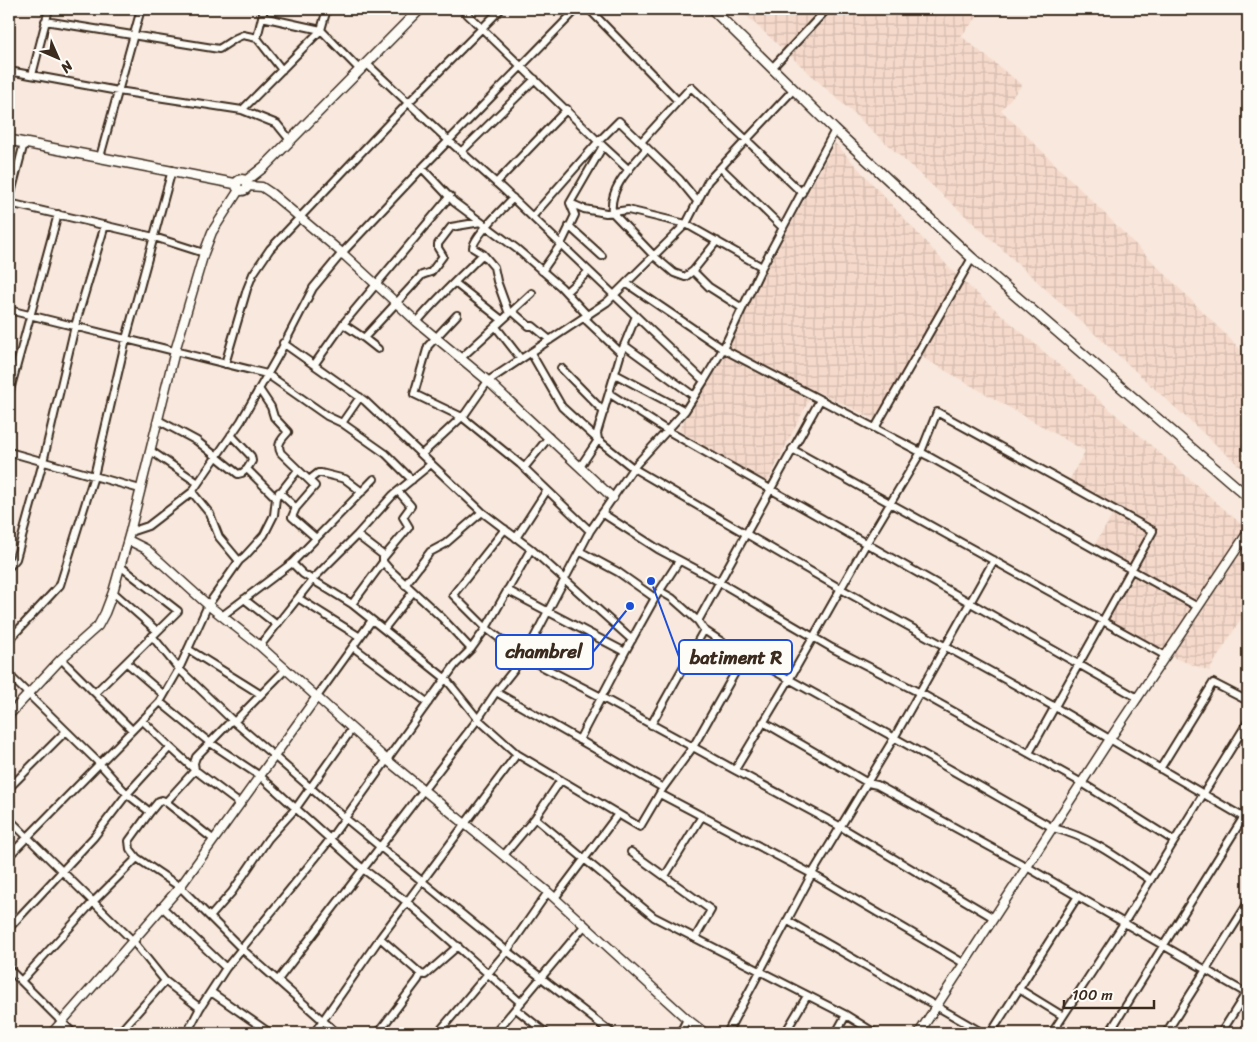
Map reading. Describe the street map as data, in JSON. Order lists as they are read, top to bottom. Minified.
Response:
{"places":["batiment R","chambrel"],"scale_bar":"100 m","north":"bottom right"}
